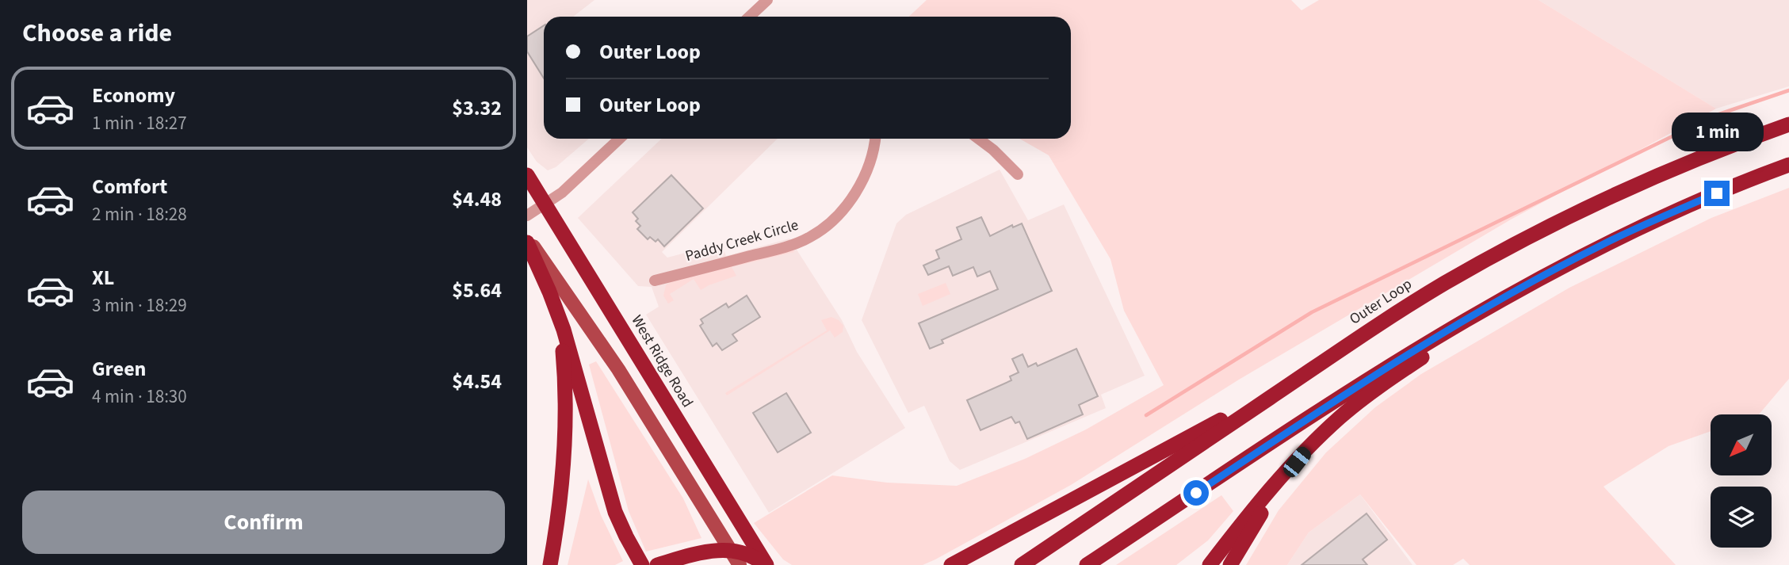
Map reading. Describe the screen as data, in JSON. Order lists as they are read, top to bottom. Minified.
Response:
{"streets":{"highway":["Outer Loop","West Ridge Road"],"street":["Paddy Creek Circle"]},"north":"bottom left","page":{"heading":"Choose a ride","banner":["Outer Loop","Outer Loop"],"list":[{"name":"Economy","note":"1 min · 18:27","value":"$3.32"},{"name":"Comfort","note":"2 min · 18:28","value":"$4.48"},{"name":"XL","note":"3 min · 18:29","value":"$5.64"},{"name":"Green","note":"4 min · 18:30","value":"$4.54"}],"bubble":"1 min","buttons":"Confirm"}}
